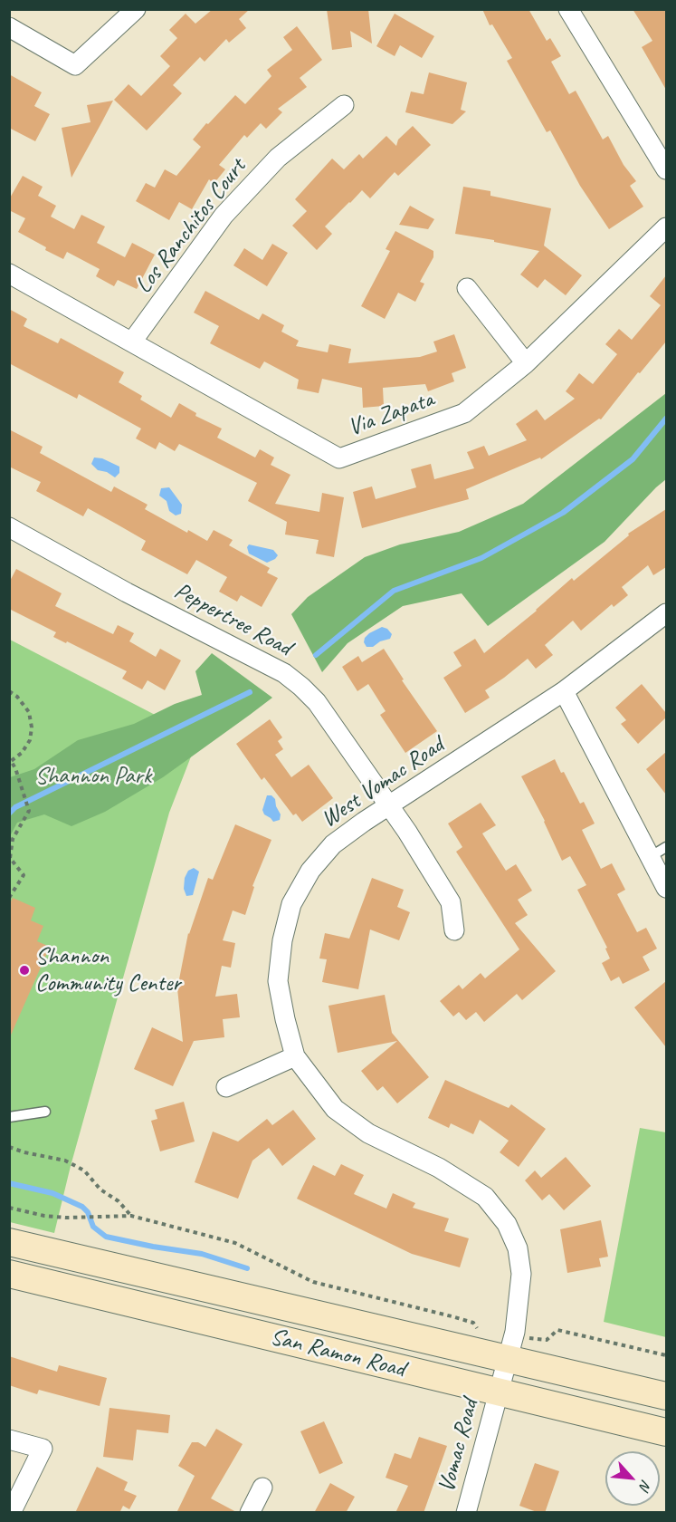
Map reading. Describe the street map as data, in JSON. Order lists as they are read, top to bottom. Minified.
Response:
{"streets":{"main road":["San Ramon Road"],"street":["Los Ranchitos Court","Via Zapata","Peppertree Road","West Vomac Road","Vomac Road"]},"crossings":[["Los Ranchitos Court","Via Zapata"],["Peppertree Road","West Vomac Road"],["West Vomac Road","San Ramon Road"],["West Vomac Road","Vomac Road"],["San Ramon Road","Vomac Road"]],"parks":["Shannon Park"],"places":["Shannon Community Center"],"north":"bottom right"}
